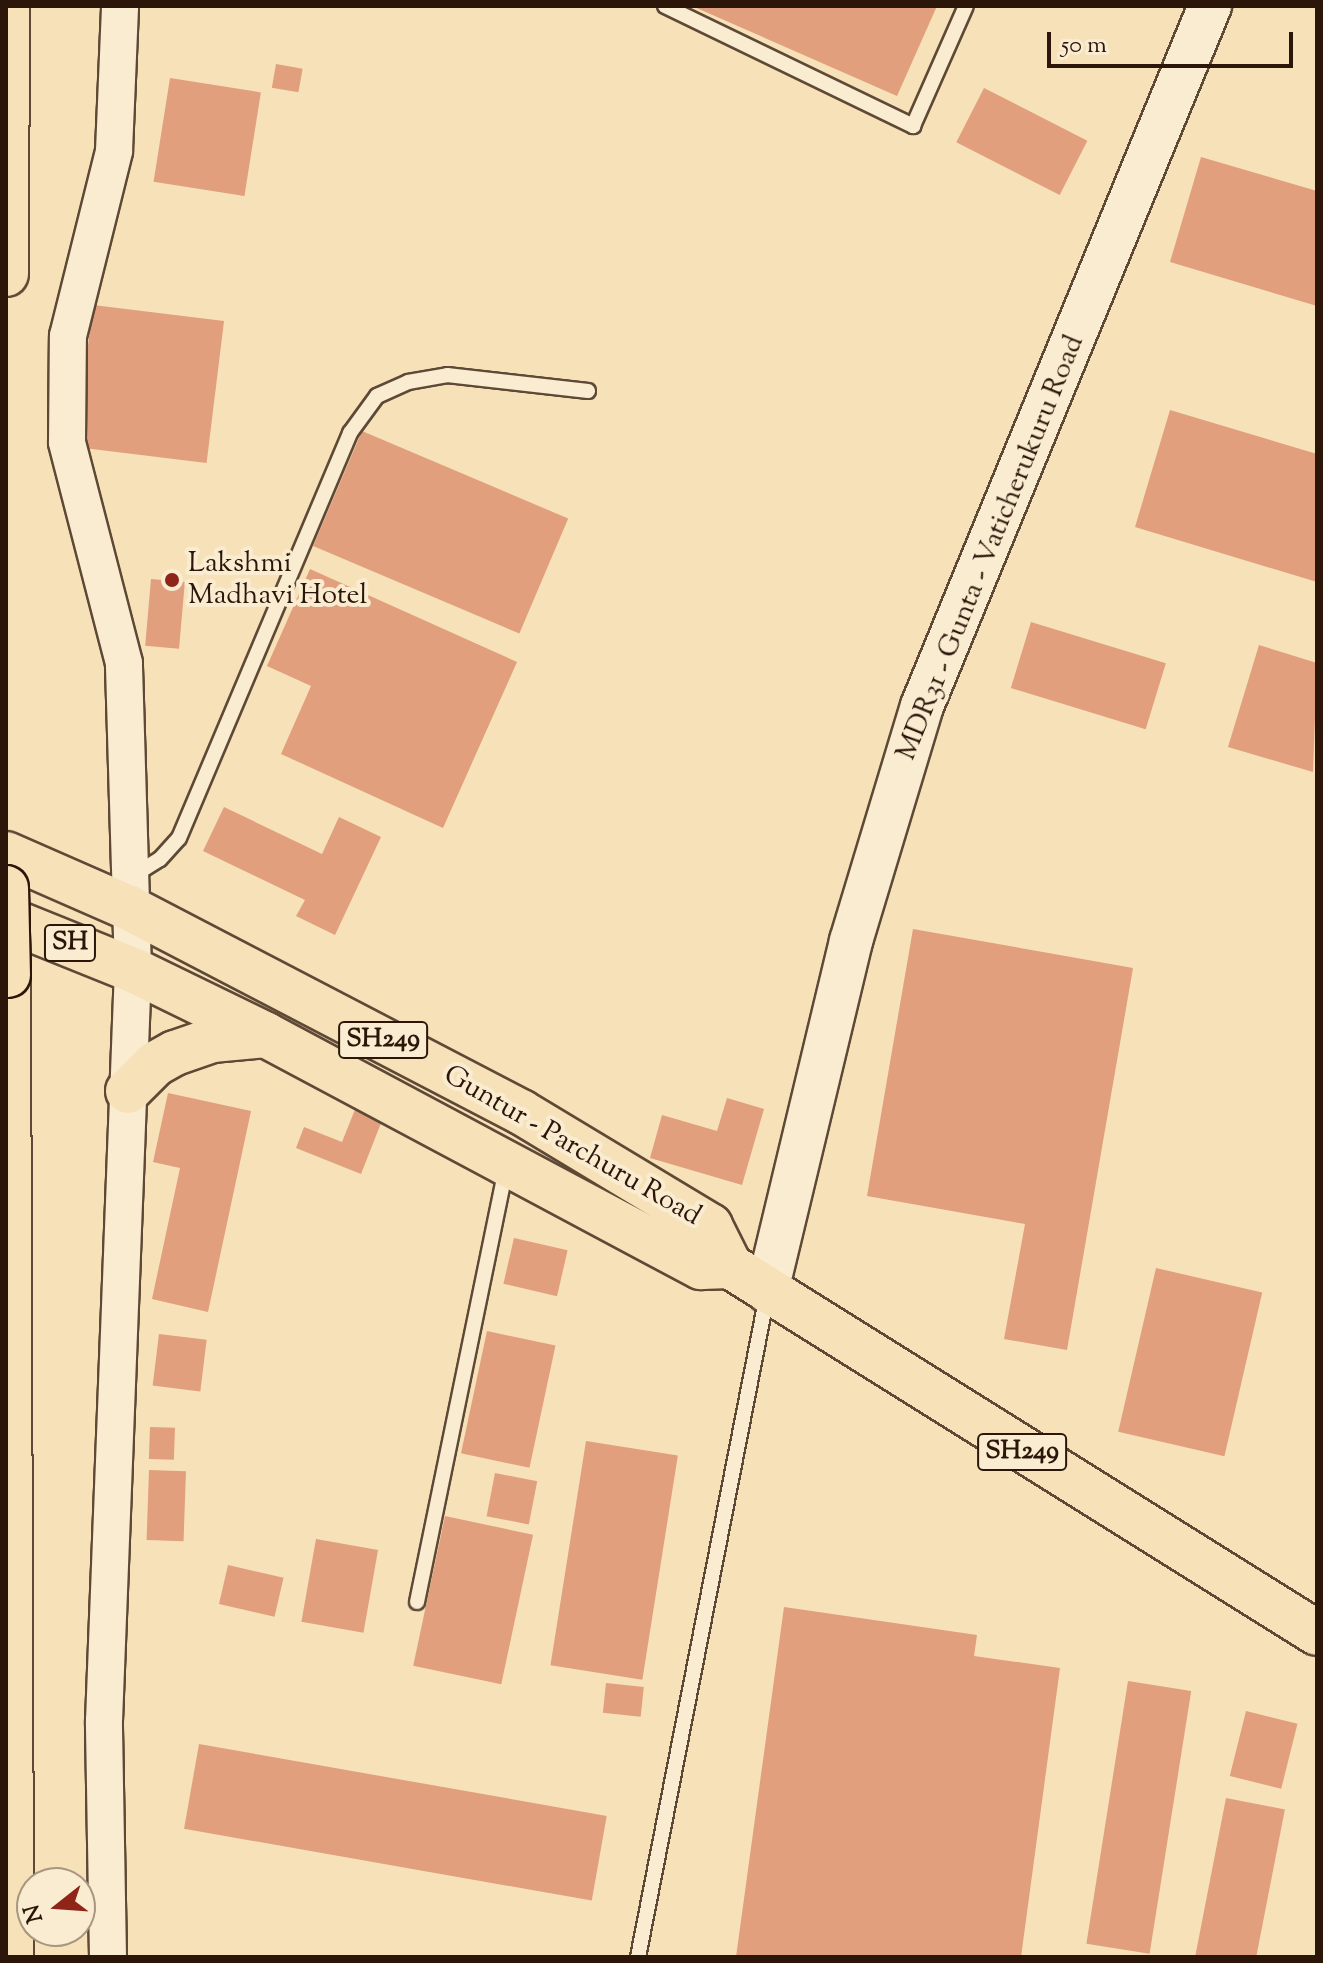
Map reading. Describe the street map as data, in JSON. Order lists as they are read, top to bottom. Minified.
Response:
{"streets":{"main road":["MDR31 - Gunta - Vaticherukuru Road","SH","SH249","Guntur - Parchuru Road"]},"crossings":[["MDR31 - Gunta - Vaticherukuru Road","Guntur - Parchuru Road"]],"places":["Lakshmi Madhavi Hotel"],"scale_bar":"50 m","north":"left"}
